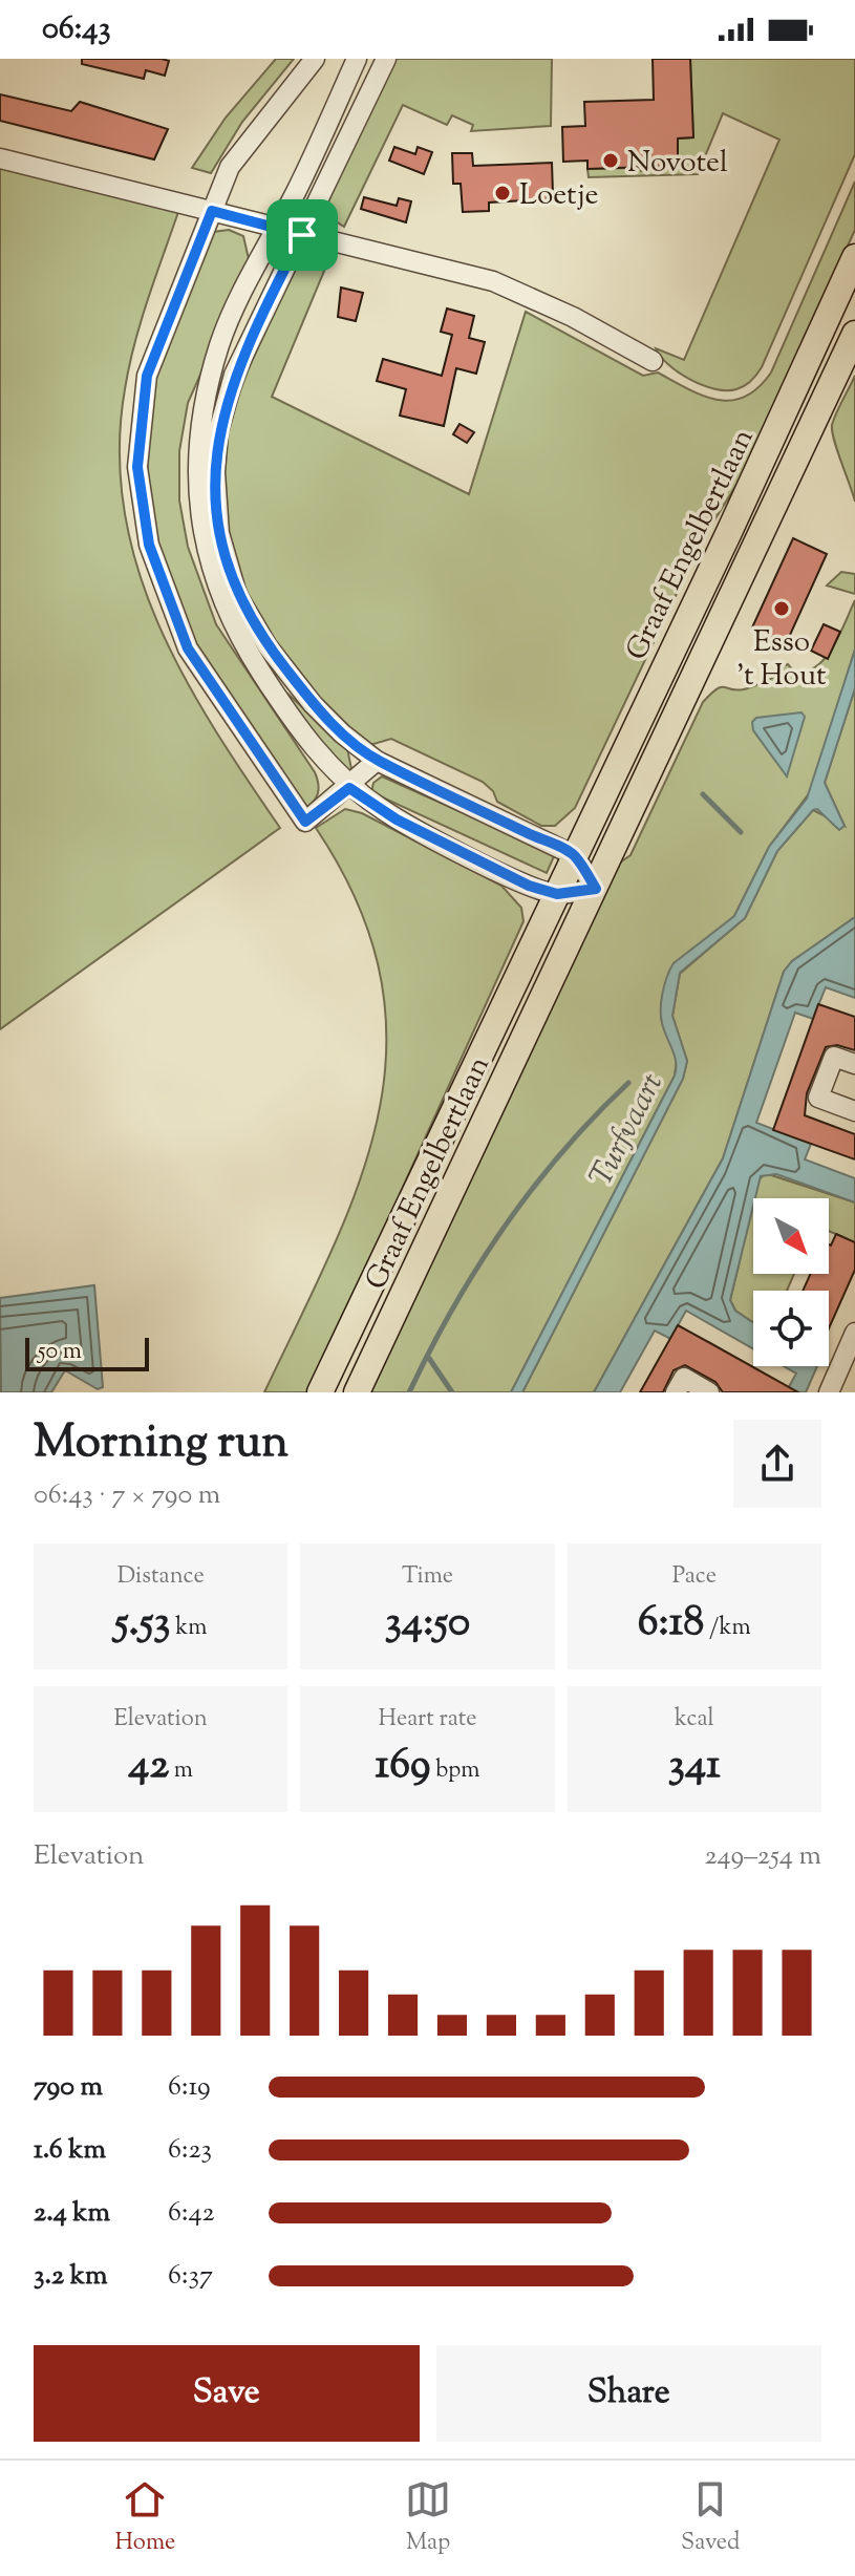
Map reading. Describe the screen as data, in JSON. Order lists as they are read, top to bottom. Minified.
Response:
{"streets":{"main road":["Graaf Engelbertlaan"]},"water":["Turfvaart"],"places":["Novotel","Loetje","Esso 't Hout"],"scale_bar":"50 m","north":"bottom right","page":{"status":"06:43","scale":"50 m","heading":["Morning run","06:43 · 7 × 790 m"],"stats":[["Distance","5.53 km"],["Time","34:50"],["Pace","6:18 /km"],["Elevation","42 m"],["Heart rate","169 bpm"],["kcal","341"]],"chart":["Elevation","249–254 m"],"list":[{"name":"790 m","note":"6:19"},{"name":"1.6 km","note":"6:23"},{"name":"2.4 km","note":"6:42"},{"name":"3.2 km","note":"6:37"}],"buttons":["Save","Share"],"tabs":["Home","Map","Saved"]}}
